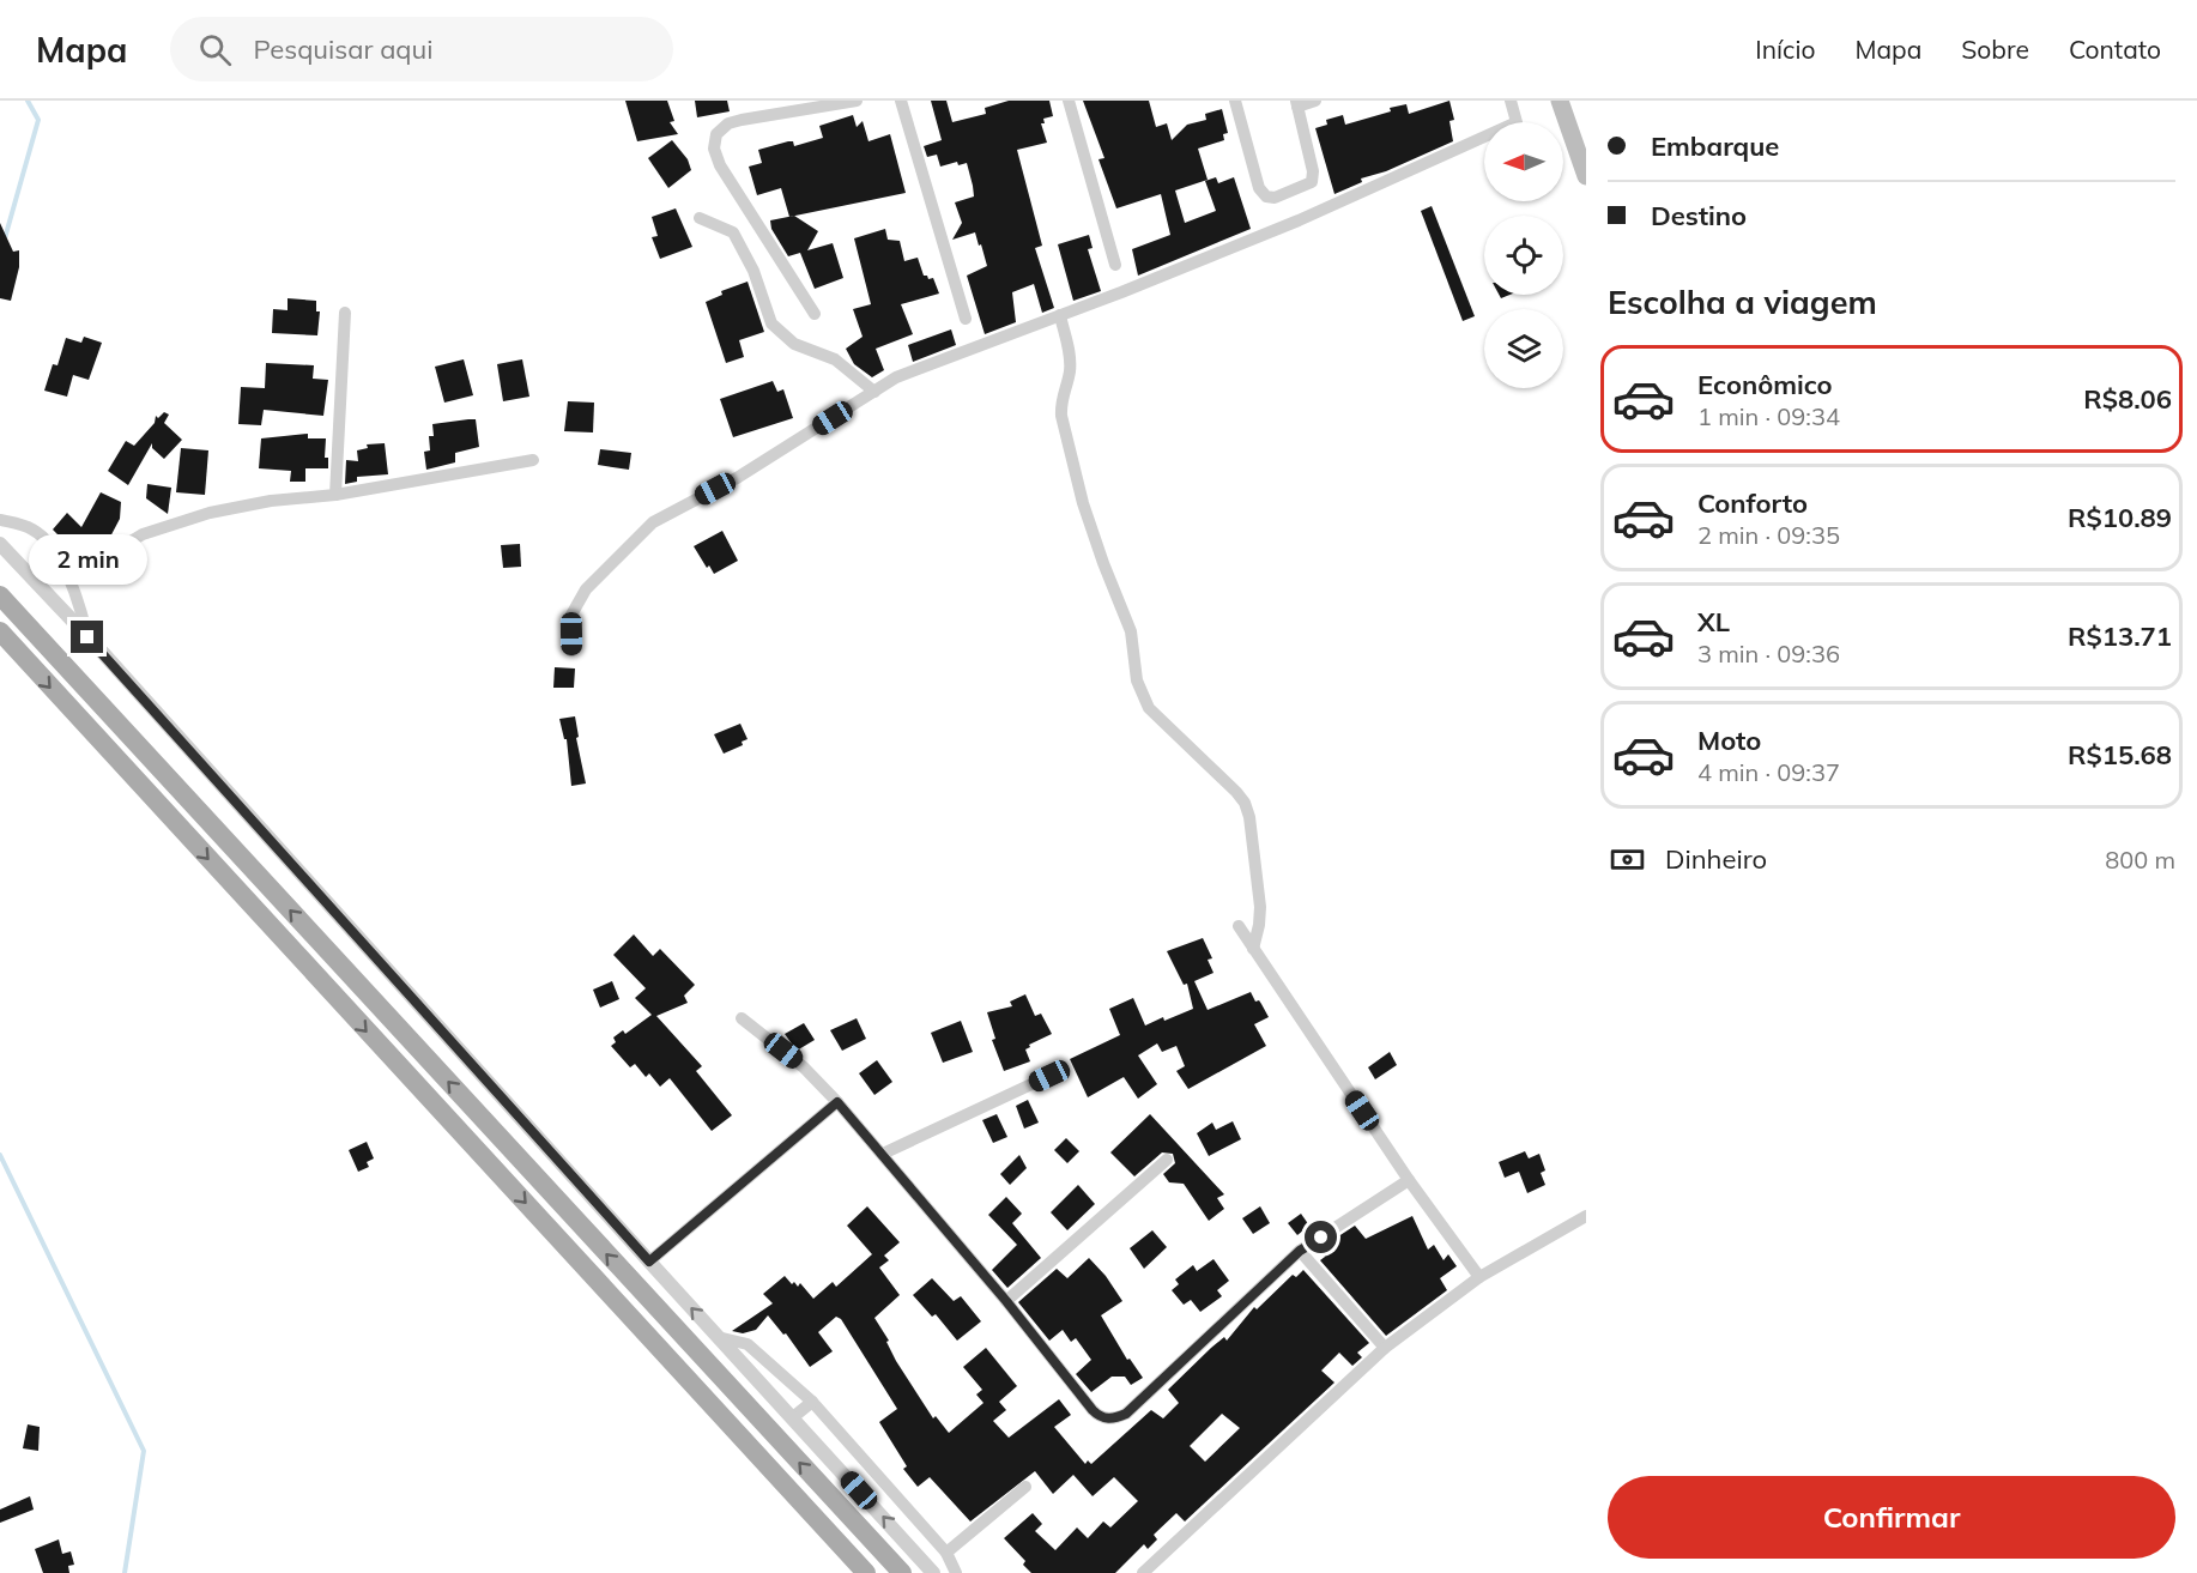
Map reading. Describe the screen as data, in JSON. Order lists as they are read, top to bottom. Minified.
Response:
{"north":"left","page":{"header":"Mapa","search":"Pesquisar aqui","nav":["Início","Mapa","Sobre","Contato"],"banner":["Embarque","Destino"],"heading":"Escolha a viagem","list":[{"name":"Econômico","note":"1 min · 09:34","value":"R$8.06"},{"name":"Conforto","note":"2 min · 09:35","value":"R$10.89"},{"name":"XL","note":"3 min · 09:36","value":"R$13.71"},{"name":"Moto","note":"4 min · 09:37","value":"R$15.68"}],"bubble":"2 min","pay":["Dinheiro","800 m"],"buttons":"Confirmar"}}
